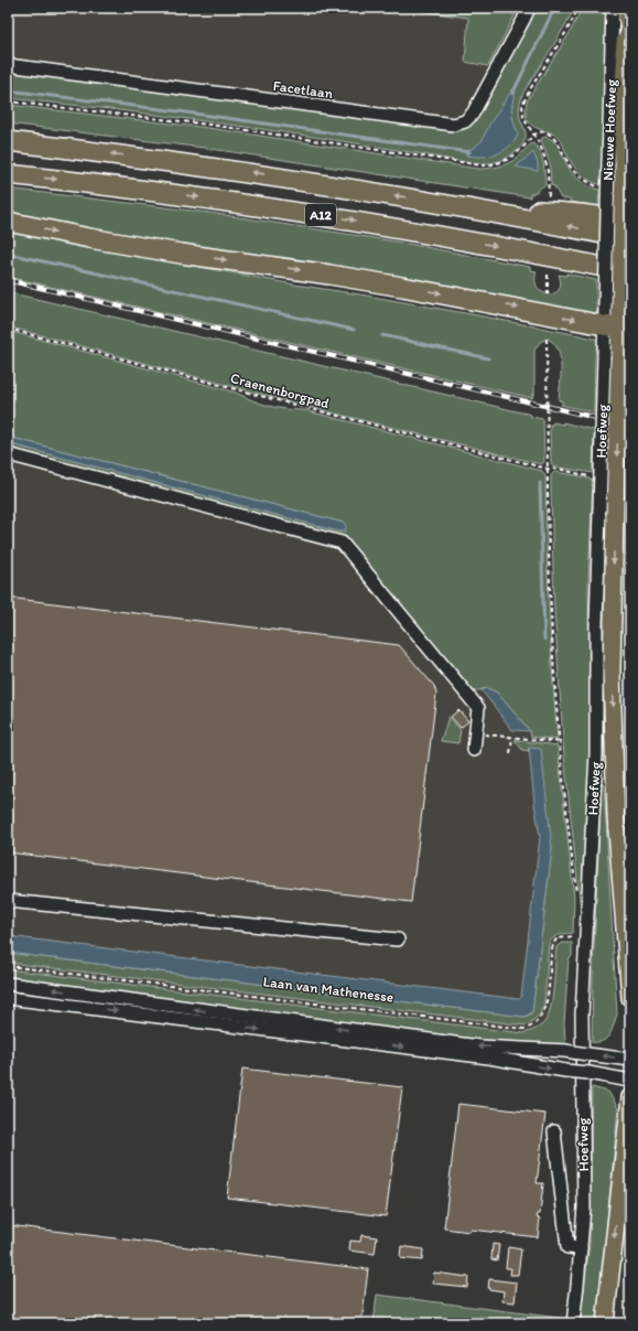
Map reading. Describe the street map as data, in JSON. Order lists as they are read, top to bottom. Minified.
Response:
{"streets":{"highway":["A12"],"main road":["Nieuwe Hoefweg","Hoefweg"],"street":["Facetlaan"],"path":["Craenenborgpad","Laan van Mathenesse"]},"crossings":[["Nieuwe Hoefweg","A12"],["Nieuwe Hoefweg","Hoefweg"],["A12","Hoefweg"],["Craenenborgpad","Hoefweg"]]}
